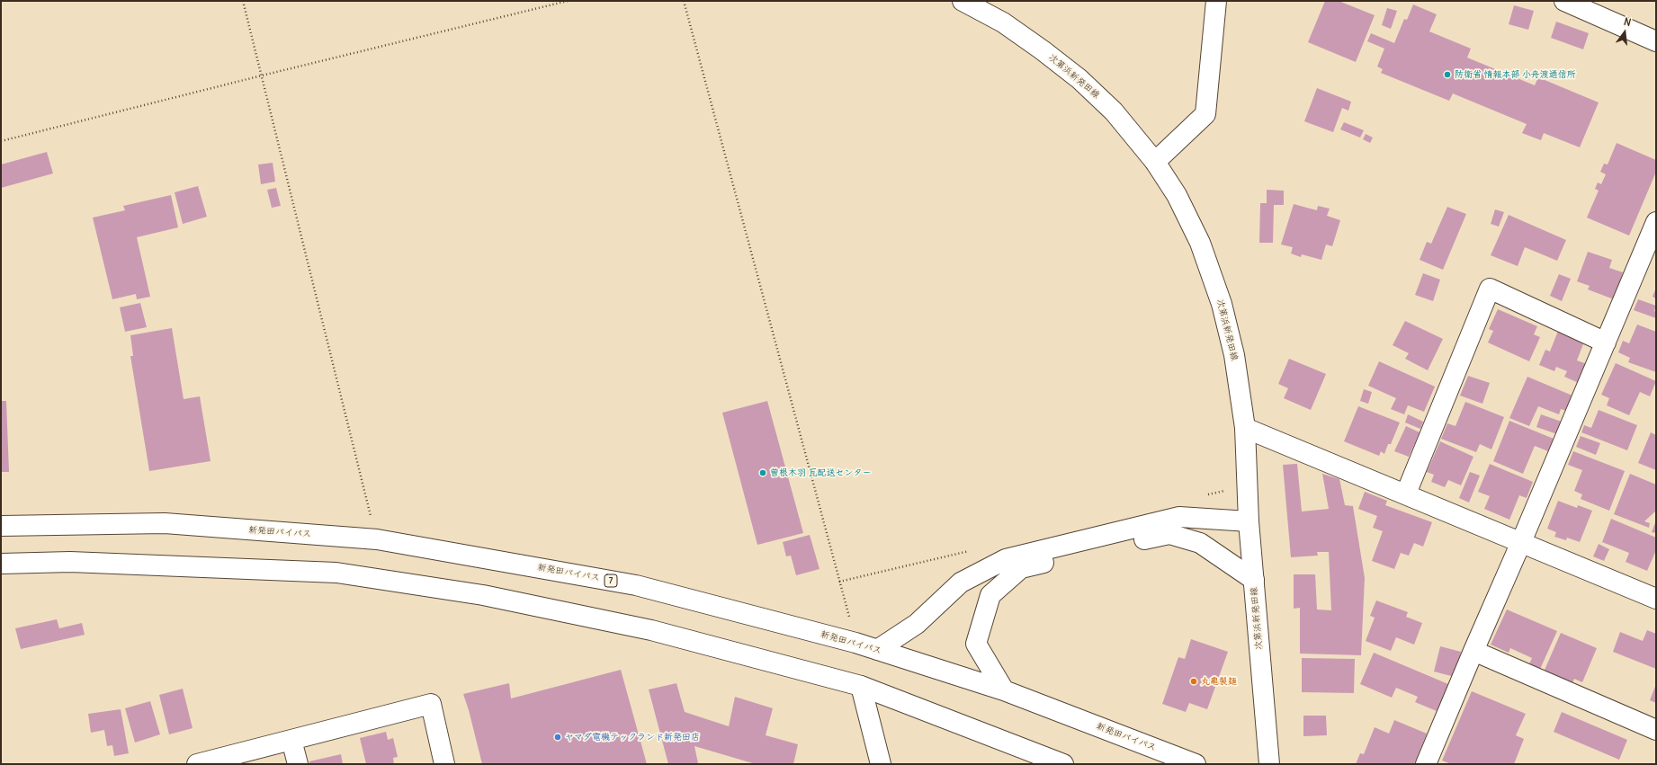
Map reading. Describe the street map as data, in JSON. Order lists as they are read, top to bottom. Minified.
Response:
{"streets":{"main road":["次第浜新発田線","新発田バイパス","7"]},"places":["防衛省 情報本部 小舟渡通信所","曽根木羽 瓦配送センター","丸亀製麺","ヤマダ電機テックランド新発田店"],"north":"top"}
